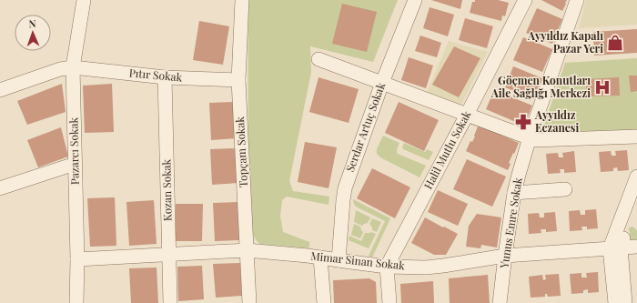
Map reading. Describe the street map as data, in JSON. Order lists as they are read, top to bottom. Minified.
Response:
{"streets":{"street":["Pıtır Sokak","Serdar Artuç Sokak","Halil Mutlu Sokak","Pazarcı Sokak","Topçam Sokak","Kozan Sokak","Yunus Emre Sokak","Mimar Sinan Sokak"]},"crossings":[["Pıtır Sokak","Pazarcı Sokak"],["Pıtır Sokak","Topçam Sokak"],["Pıtır Sokak","Kozan Sokak"],["Serdar Artuç Sokak","Mimar Sinan Sokak"],["Halil Mutlu Sokak","Mimar Sinan Sokak"],["Pazarcı Sokak","Mimar Sinan Sokak"],["Topçam Sokak","Mimar Sinan Sokak"],["Kozan Sokak","Mimar Sinan Sokak"],["Yunus Emre Sokak","Mimar Sinan Sokak"]],"places":{"shop":["Ayyıldız Kapalı Pazar Yeri"],"hospital":["Göçmen Konutları Aile Sağlığı Merkezi"],"pharmacy":["Ayyıldız Eczanesi"]},"north":"top"}
